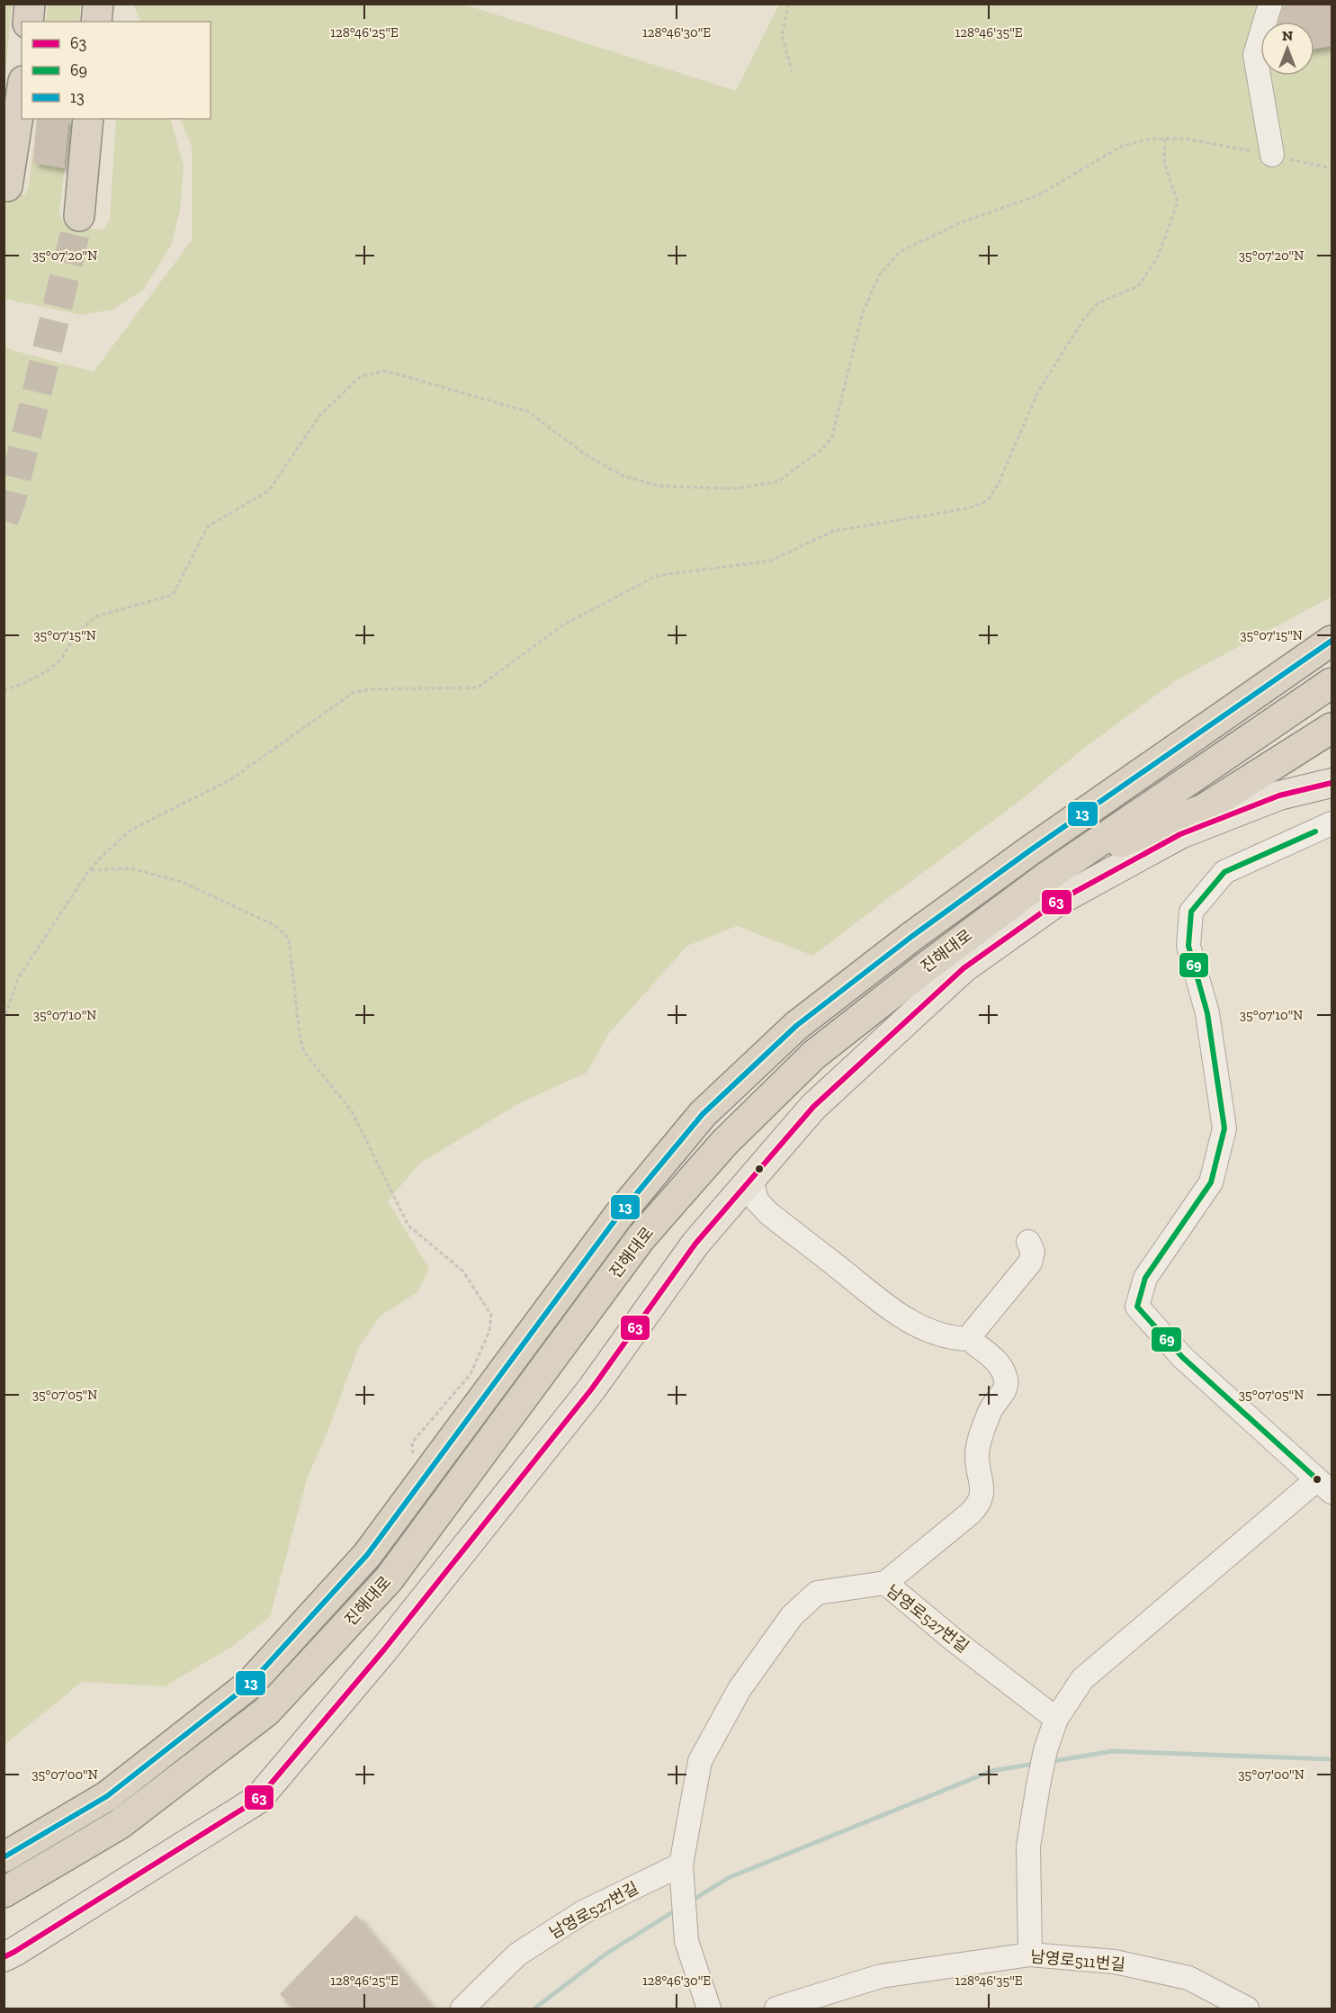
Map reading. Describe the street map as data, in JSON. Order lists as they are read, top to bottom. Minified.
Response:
{"streets":{"highway":["진해대로"],"street":["남영로527번길","남영로511번길"]},"lines":["transit line 13","transit line 63","transit line 69"],"legend":["63","69","13"],"north":"top","coordinates":["128°46'25\"E","128°46'30\"E","128°46'35\"E","35°07'20\"N","35°07'15\"N","35°07'10\"N","35°07'05\"N","35°07'00\"N"]}
